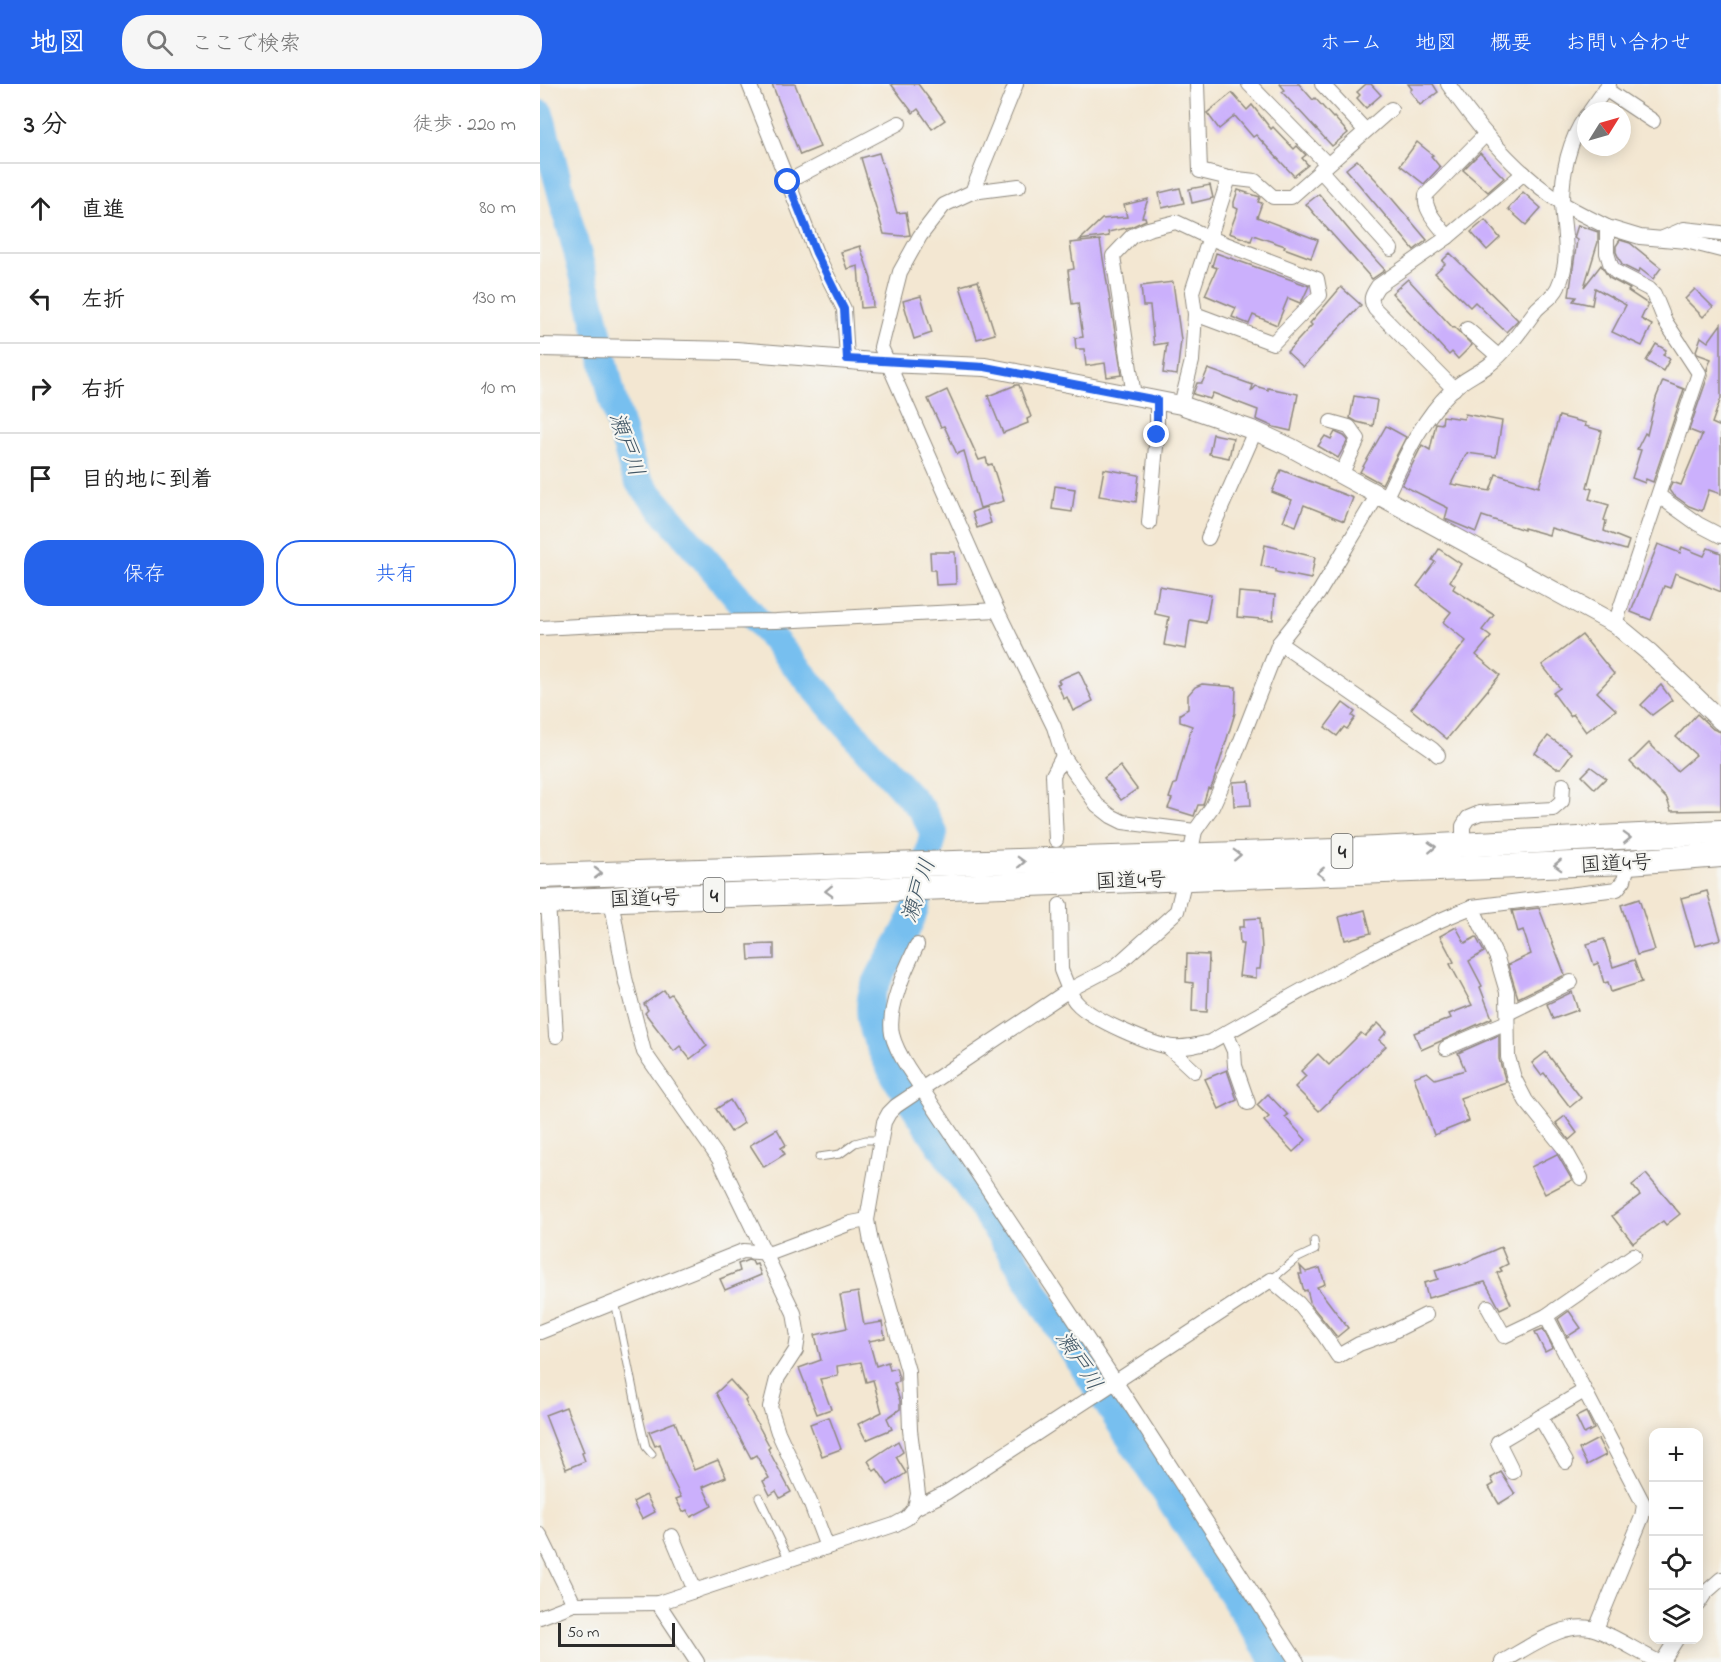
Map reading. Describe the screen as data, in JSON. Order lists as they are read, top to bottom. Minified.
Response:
{"streets":{"highway":["4","国道4号"]},"water":["瀬戸川"],"scale_bar":"50 m","north":"top right","page":{"header":"地図","search":"ここで検索","nav":["ホーム","地図","概要","お問い合わせ"],"heading":["3 分","徒歩 · 220 m"],"list":[["直進","80 m"],["左折","130 m"],["右折","10 m"],"目的地に到着"],"buttons":["保存","共有"],"map_buttons":["+","−"],"scale":"50 m"}}
